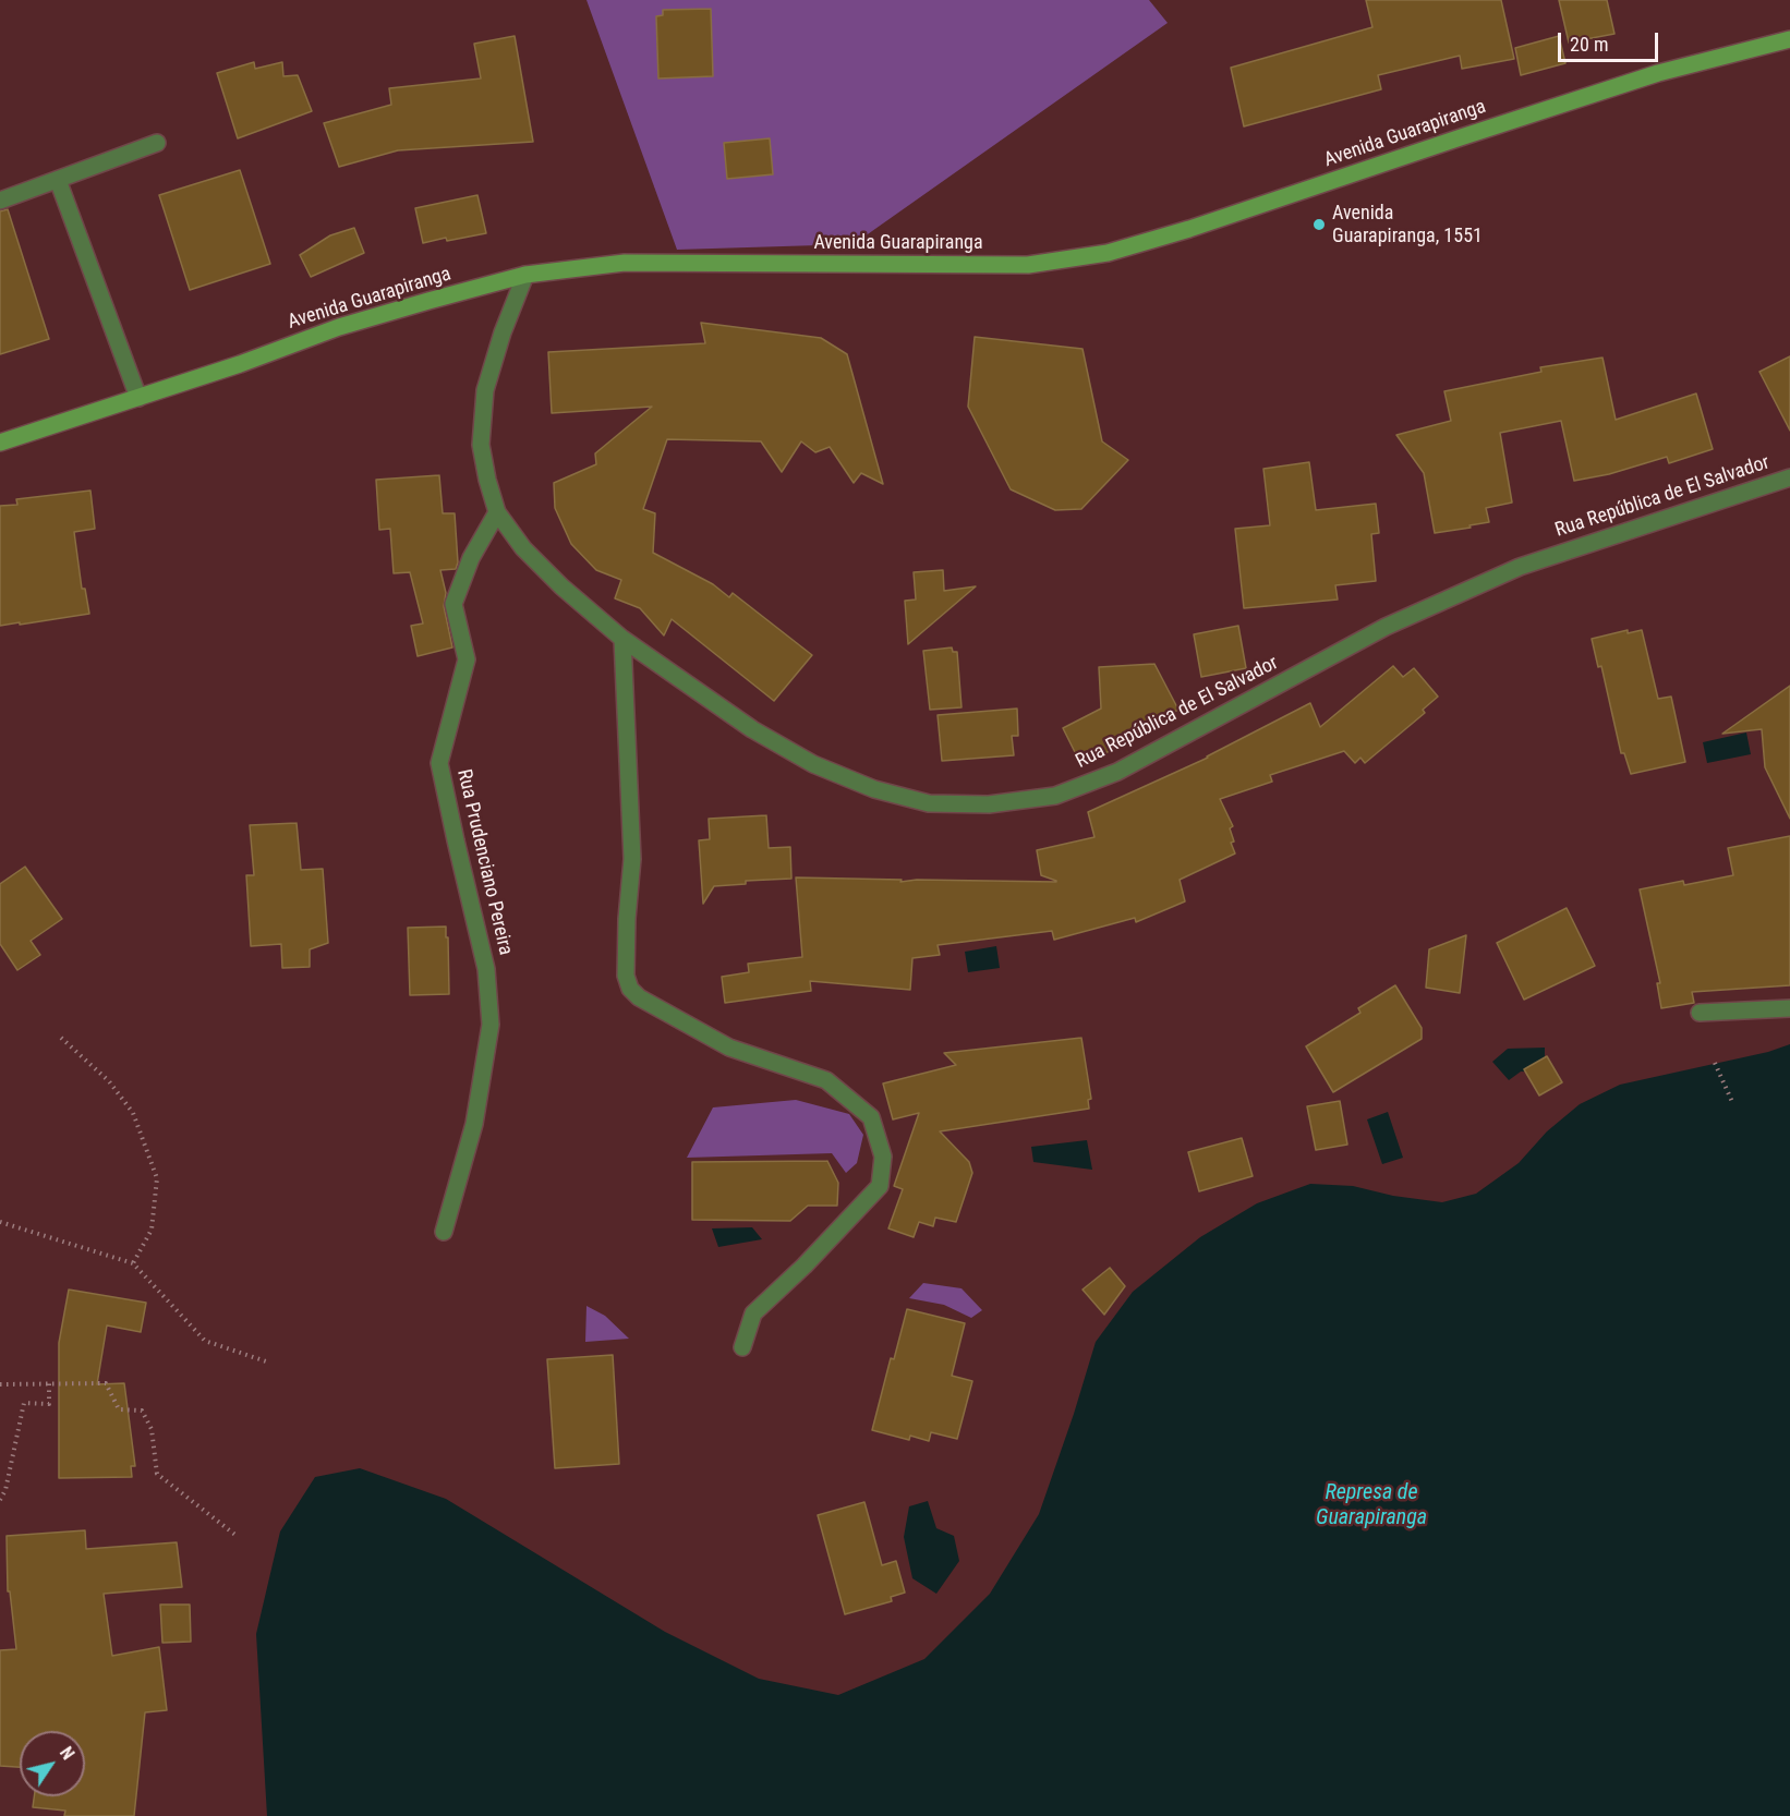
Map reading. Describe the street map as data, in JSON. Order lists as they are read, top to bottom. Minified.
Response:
{"streets":{"main road":["Avenida Guarapiranga"],"street":["Rua República de El Salvador","Rua Prudenciano Pereira"]},"crossings":[["Avenida Guarapiranga","Rua República de El Salvador"],["Rua República de El Salvador","Rua Prudenciano Pereira"]],"water":["Represa de Guarapiranga"],"places":["Avenida Guarapiranga, 1551"],"scale_bar":"20 m","north":"top right"}
